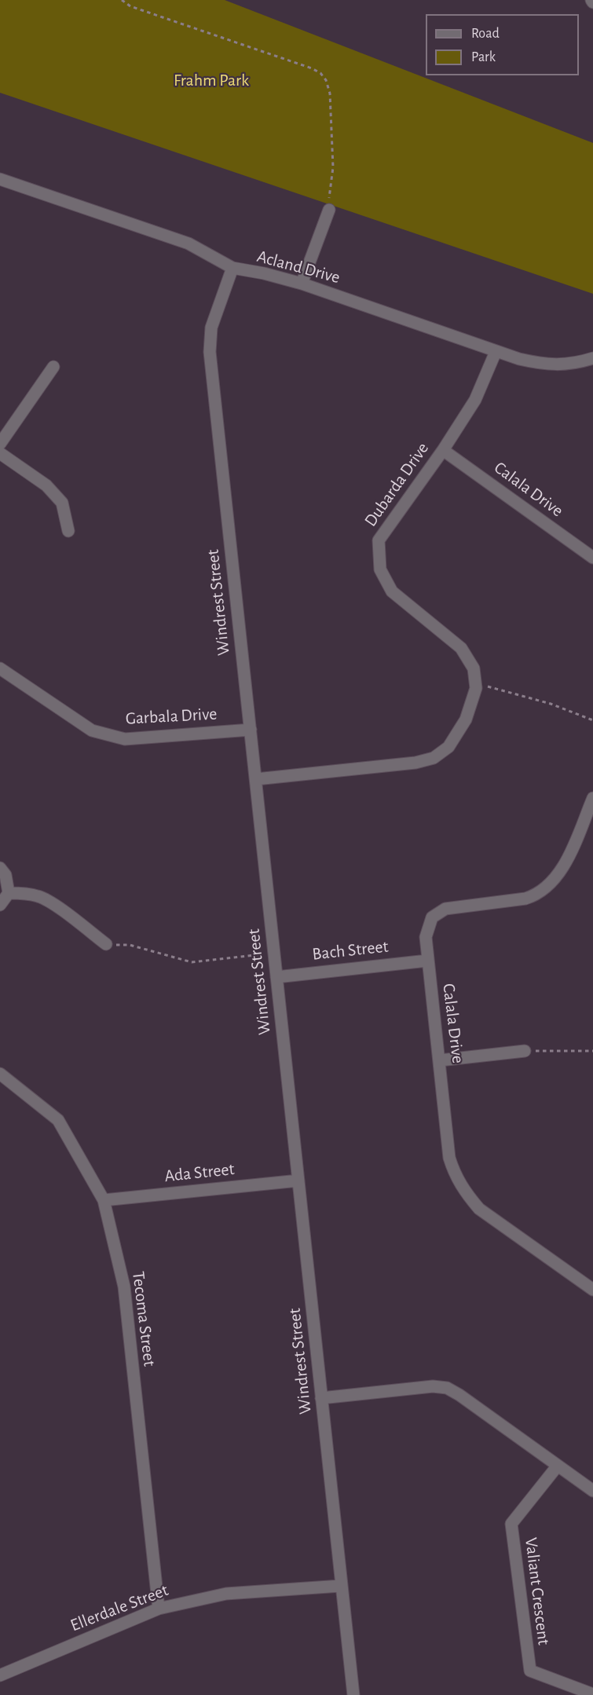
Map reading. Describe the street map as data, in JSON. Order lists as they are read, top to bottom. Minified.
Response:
{"streets":{"street":["Acland Drive","Dubarda Drive","Calala Drive","Windrest Street","Garbala Drive","Bach Street","Ada Street","Tecoma Street","Valiant Crescent","Ellerdale Street"]},"crossings":[["Acland Drive","Dubarda Drive"],["Acland Drive","Windrest Street"],["Dubarda Drive","Calala Drive"],["Dubarda Drive","Windrest Street"],["Calala Drive","Bach Street"],["Windrest Street","Garbala Drive"],["Windrest Street","Bach Street"],["Windrest Street","Ada Street"],["Windrest Street","Ellerdale Street"],["Ada Street","Tecoma Street"],["Tecoma Street","Ellerdale Street"]],"parks":["Frahm Park"],"legend":["Road","Park"]}
